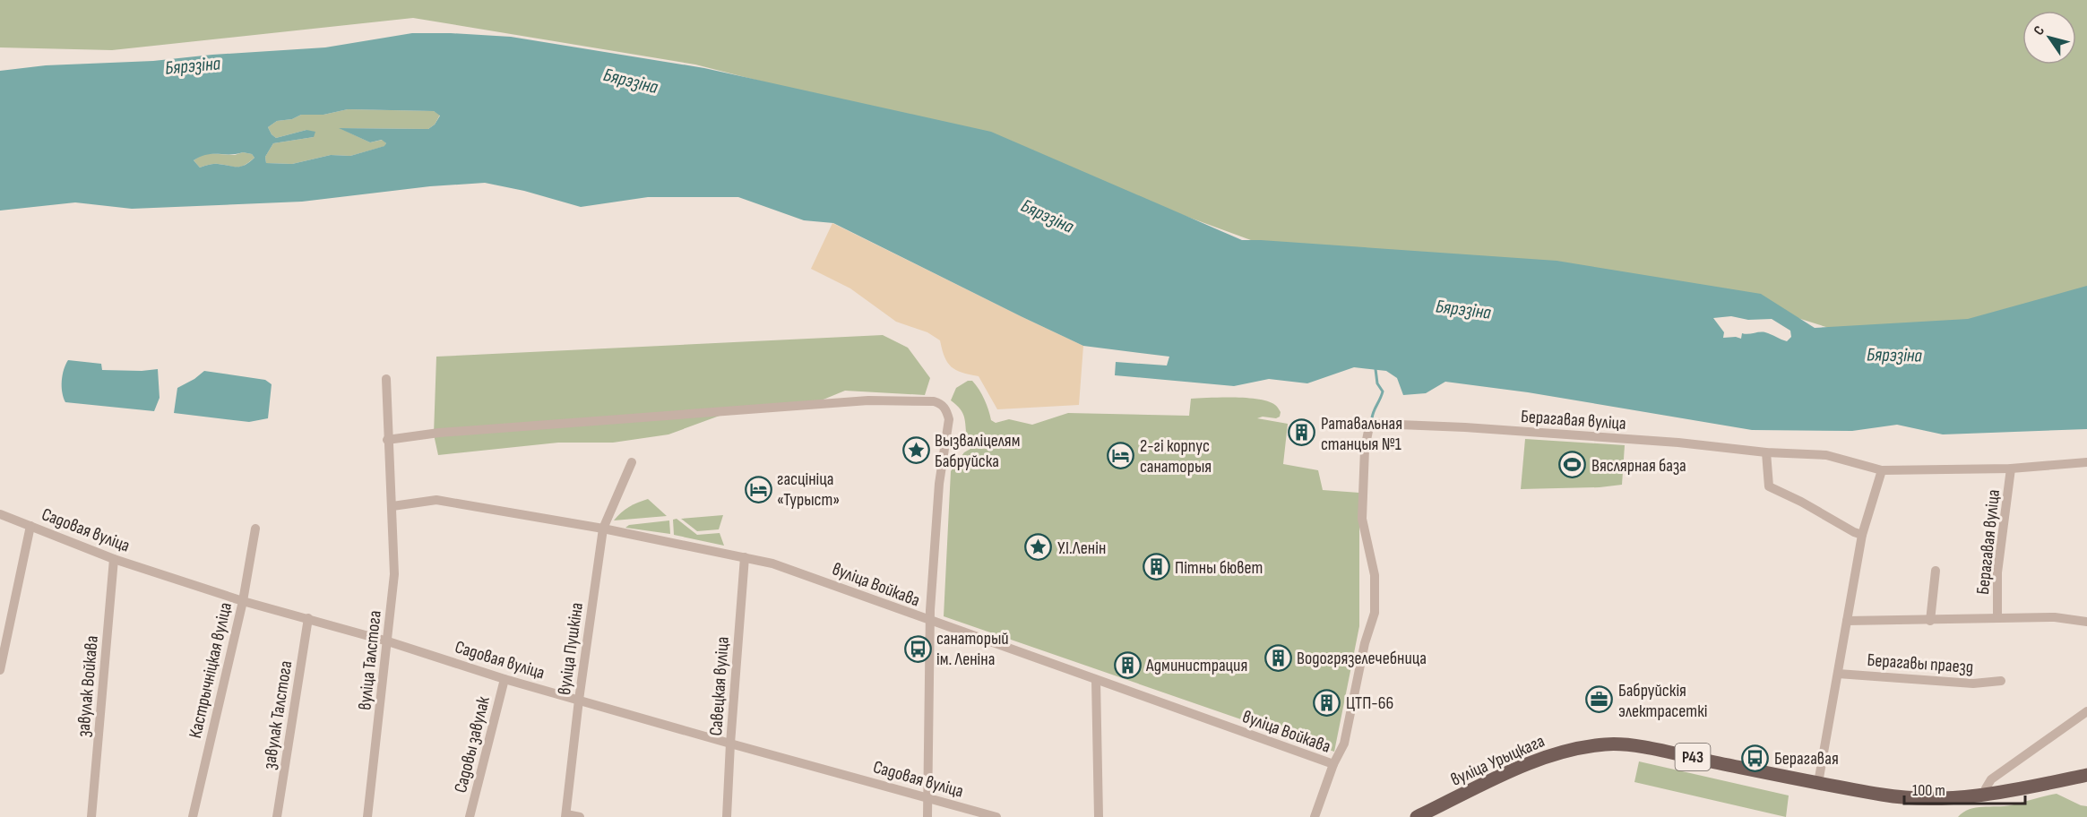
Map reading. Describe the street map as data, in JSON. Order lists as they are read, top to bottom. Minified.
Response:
{"streets":{"main road":["Р43","вуліца Урыцкага"],"street":["Берагавая вуліца","Садовая вуліца","вуліца Войкава","вуліца Пушкіна","вуліца Талстога","Берагавы праезд","Кастрычніцкая вуліца","завулак Войкава","Савецкая вуліца","завулак Талстога","Садовы завулак"]},"crossings":[["Берагавая вуліца","вуліца Войкава"],["Садовая вуліца","вуліца Пушкіна"],["Садовая вуліца","вуліца Талстога"],["Садовая вуліца","Кастрычніцкая вуліца"],["Садовая вуліца","завулак Войкава"],["Садовая вуліца","Савецкая вуліца"],["Садовая вуліца","завулак Талстога"],["Садовая вуліца","Садовы завулак"],["вуліца Войкава","вуліца Пушкіна"],["вуліца Войкава","вуліца Талстога"],["вуліца Войкава","Савецкая вуліца"],["Р43","вуліца Урыцкага"]],"water":["Бярэзіна"],"places":{"building":["Ратавальная станцыя №1","Пітны бювет","Водогрязелечебница","Администрация","ЦТП-66"],"place":["Вызваліцелям Бабруйска","У.І.Ленін"],"hotel":["2-гі корпус санаторыя","гасцініца «Турыст»"],"sports":["Вяслярная база"],"bus stop":["санаторый ім. Леніна","Берагавая"],"office":["Бабруйскія электрасеткі"]},"scale_bar":"100 m","north":"top left"}
